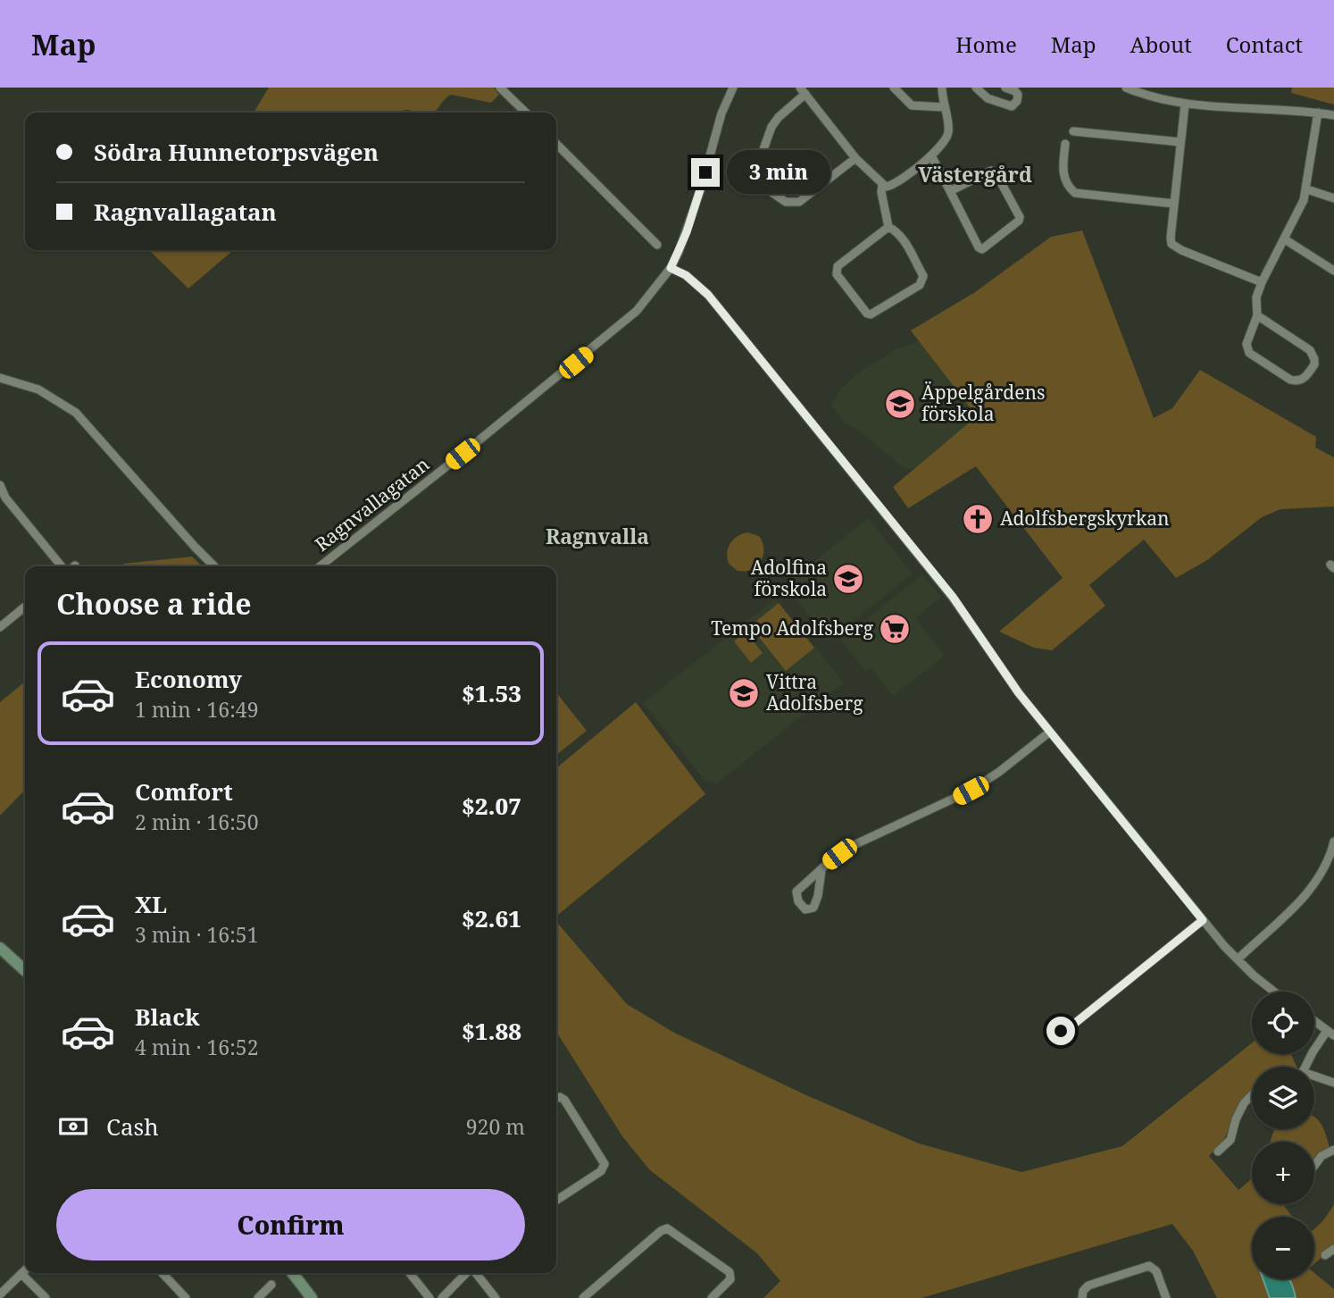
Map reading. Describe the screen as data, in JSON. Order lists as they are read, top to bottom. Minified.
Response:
{"streets":{"street":["Ragnvallagatan"]},"districts":["Västergård","Ragnvalla"],"places":{"school or university":["Äppelgårdens förskola","Adolfina förskola","Vittra Adolfsberg"],"church":["Adolfsbergskyrkan"],"supermarket":["Tempo Adolfsberg"]},"page":{"header":"Map","nav":["Home","Map","About","Contact"],"banner":["Södra Hunnetorpsvägen","Ragnvallagatan"],"bubble":"3 min","heading":"Choose a ride","list":[{"name":"Economy","note":"1 min · 16:49","value":"$1.53"},{"name":"Comfort","note":"2 min · 16:50","value":"$2.07"},{"name":"XL","note":"3 min · 16:51","value":"$2.61"},{"name":"Black","note":"4 min · 16:52","value":"$1.88"}],"map_buttons":["+","−"],"pay":["Cash","920 m"],"buttons":"Confirm"}}
